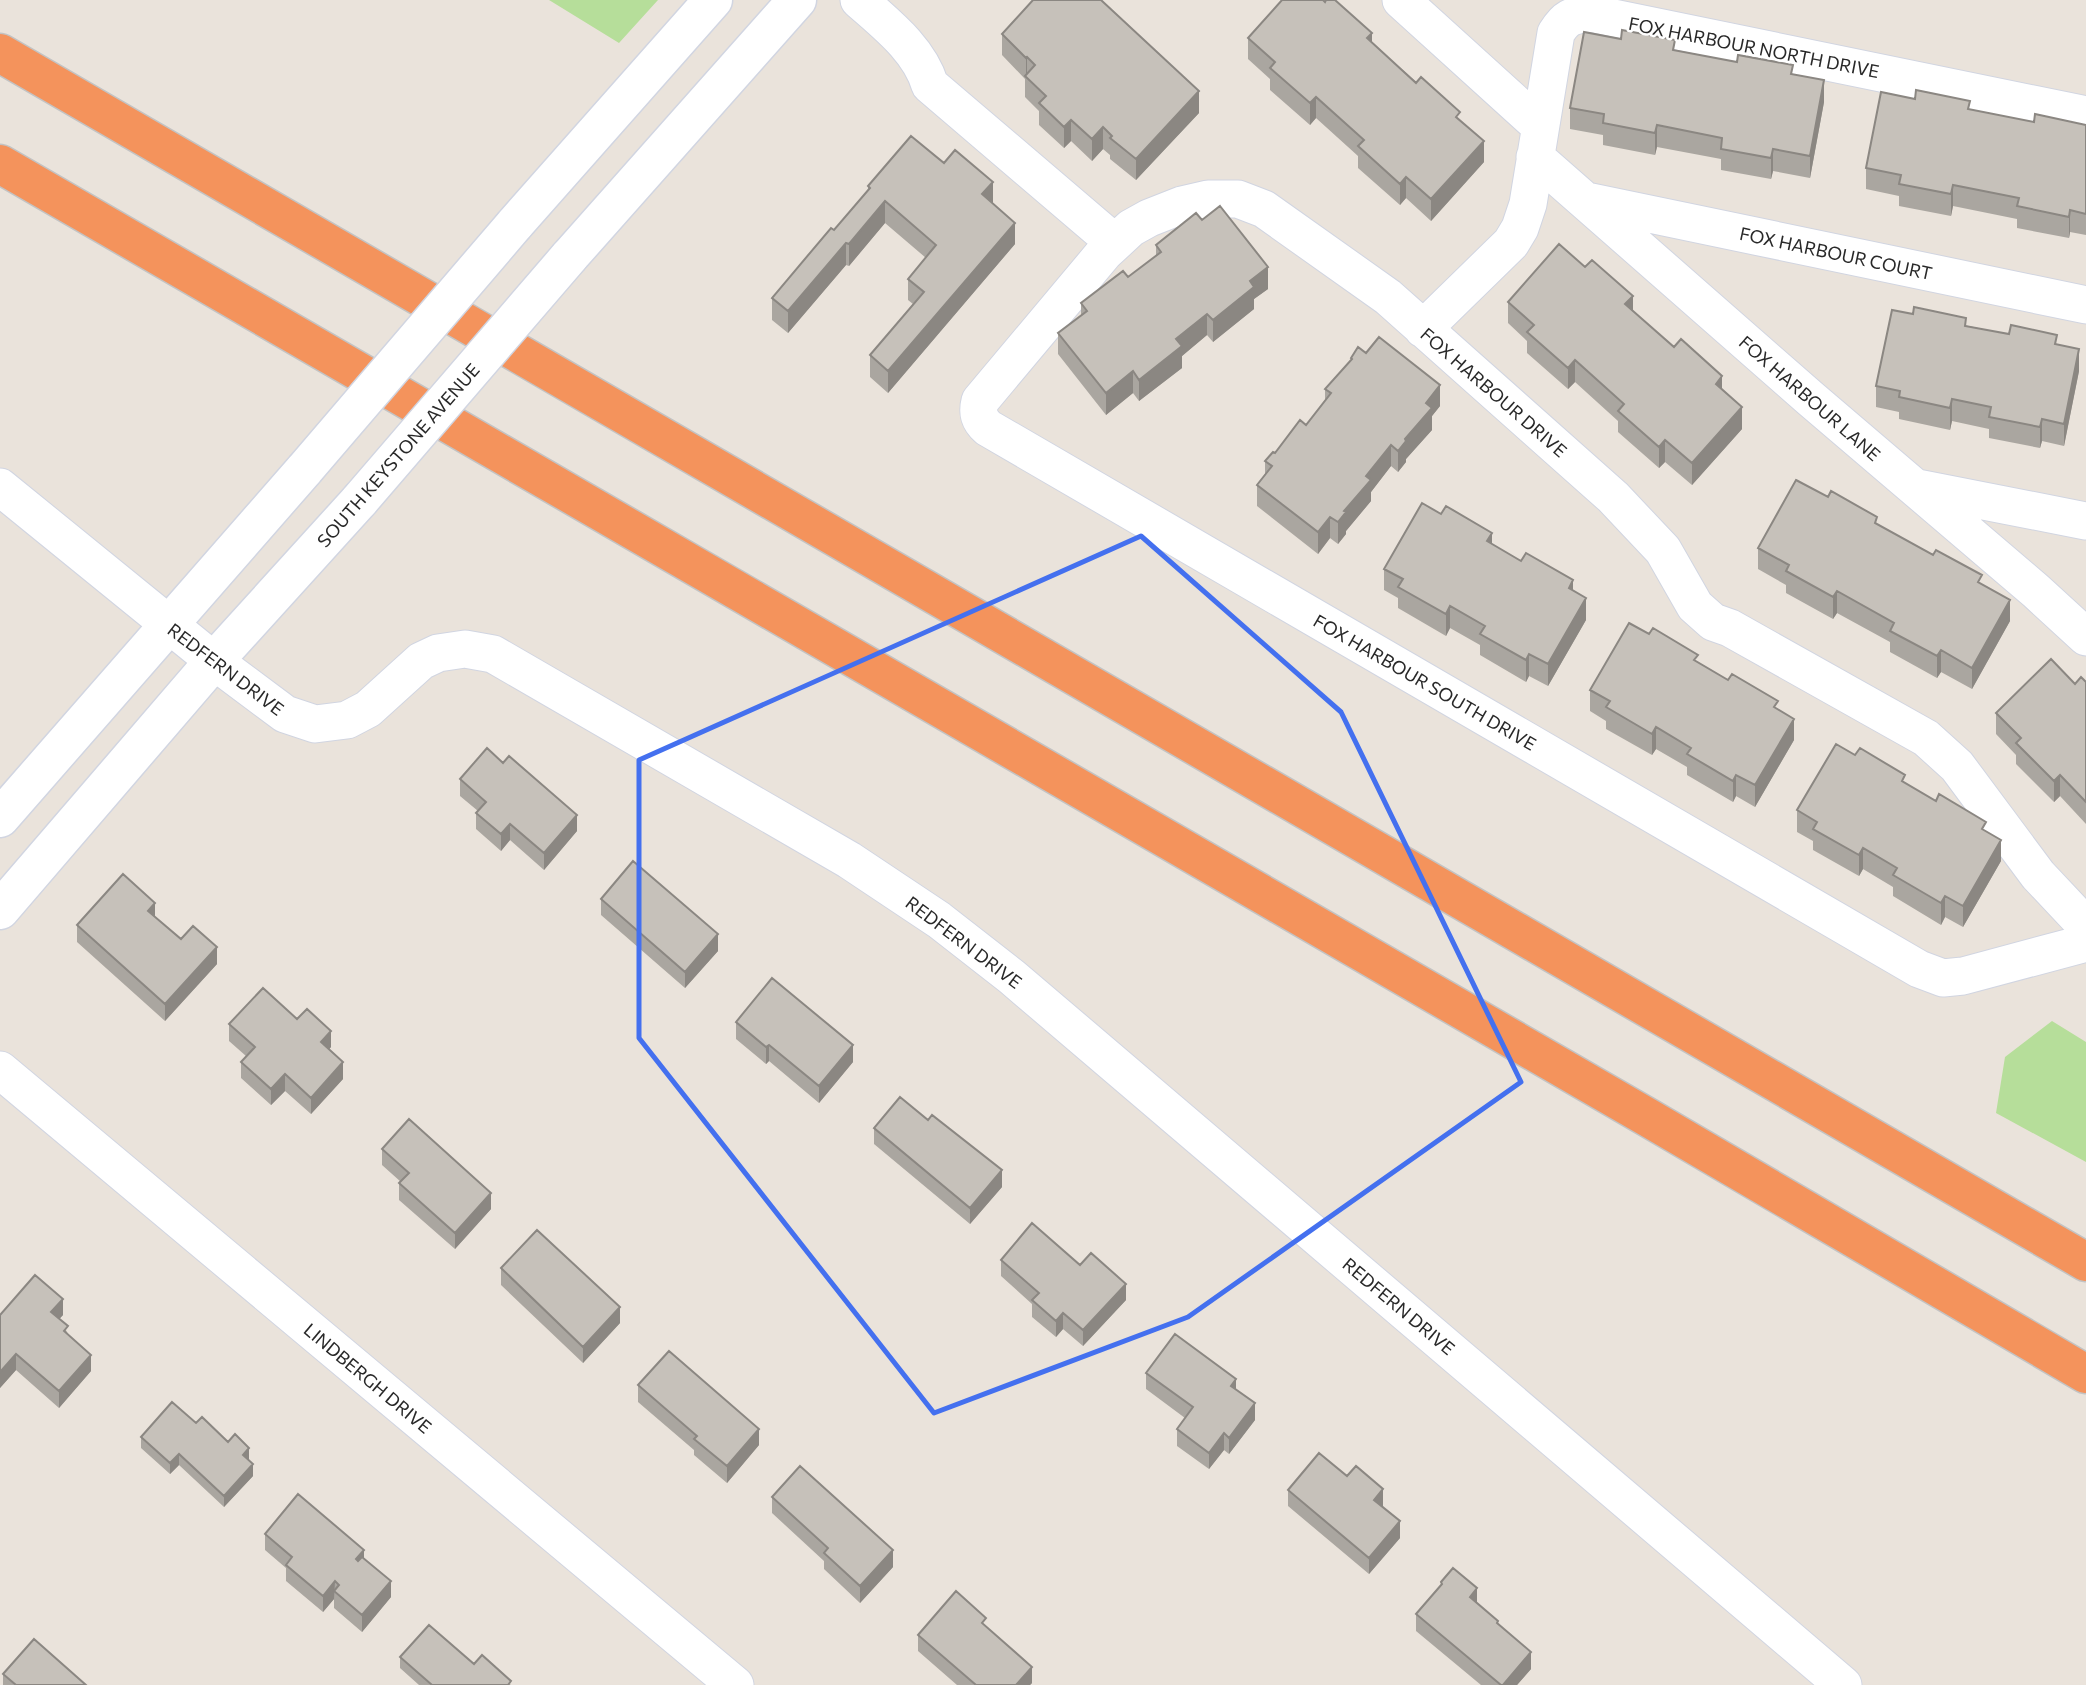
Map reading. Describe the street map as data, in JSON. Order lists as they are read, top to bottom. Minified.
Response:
{"streets":{"main road":["SOUTH KEYSTONE AVENUE"],"street":["FOX HARBOUR NORTH DRIVE","FOX HARBOUR COURT","FOX HARBOUR DRIVE","FOX HARBOUR LANE","REDFERN DRIVE","FOX HARBOUR SOUTH DRIVE","LINDBERGH DRIVE"]},"crossings":[["FOX HARBOUR NORTH DRIVE","FOX HARBOUR DRIVE"],["FOX HARBOUR NORTH DRIVE","FOX HARBOUR LANE"],["FOX HARBOUR COURT","FOX HARBOUR LANE"],["FOX HARBOUR DRIVE","FOX HARBOUR SOUTH DRIVE"],["SOUTH KEYSTONE AVENUE","REDFERN DRIVE"]]}
